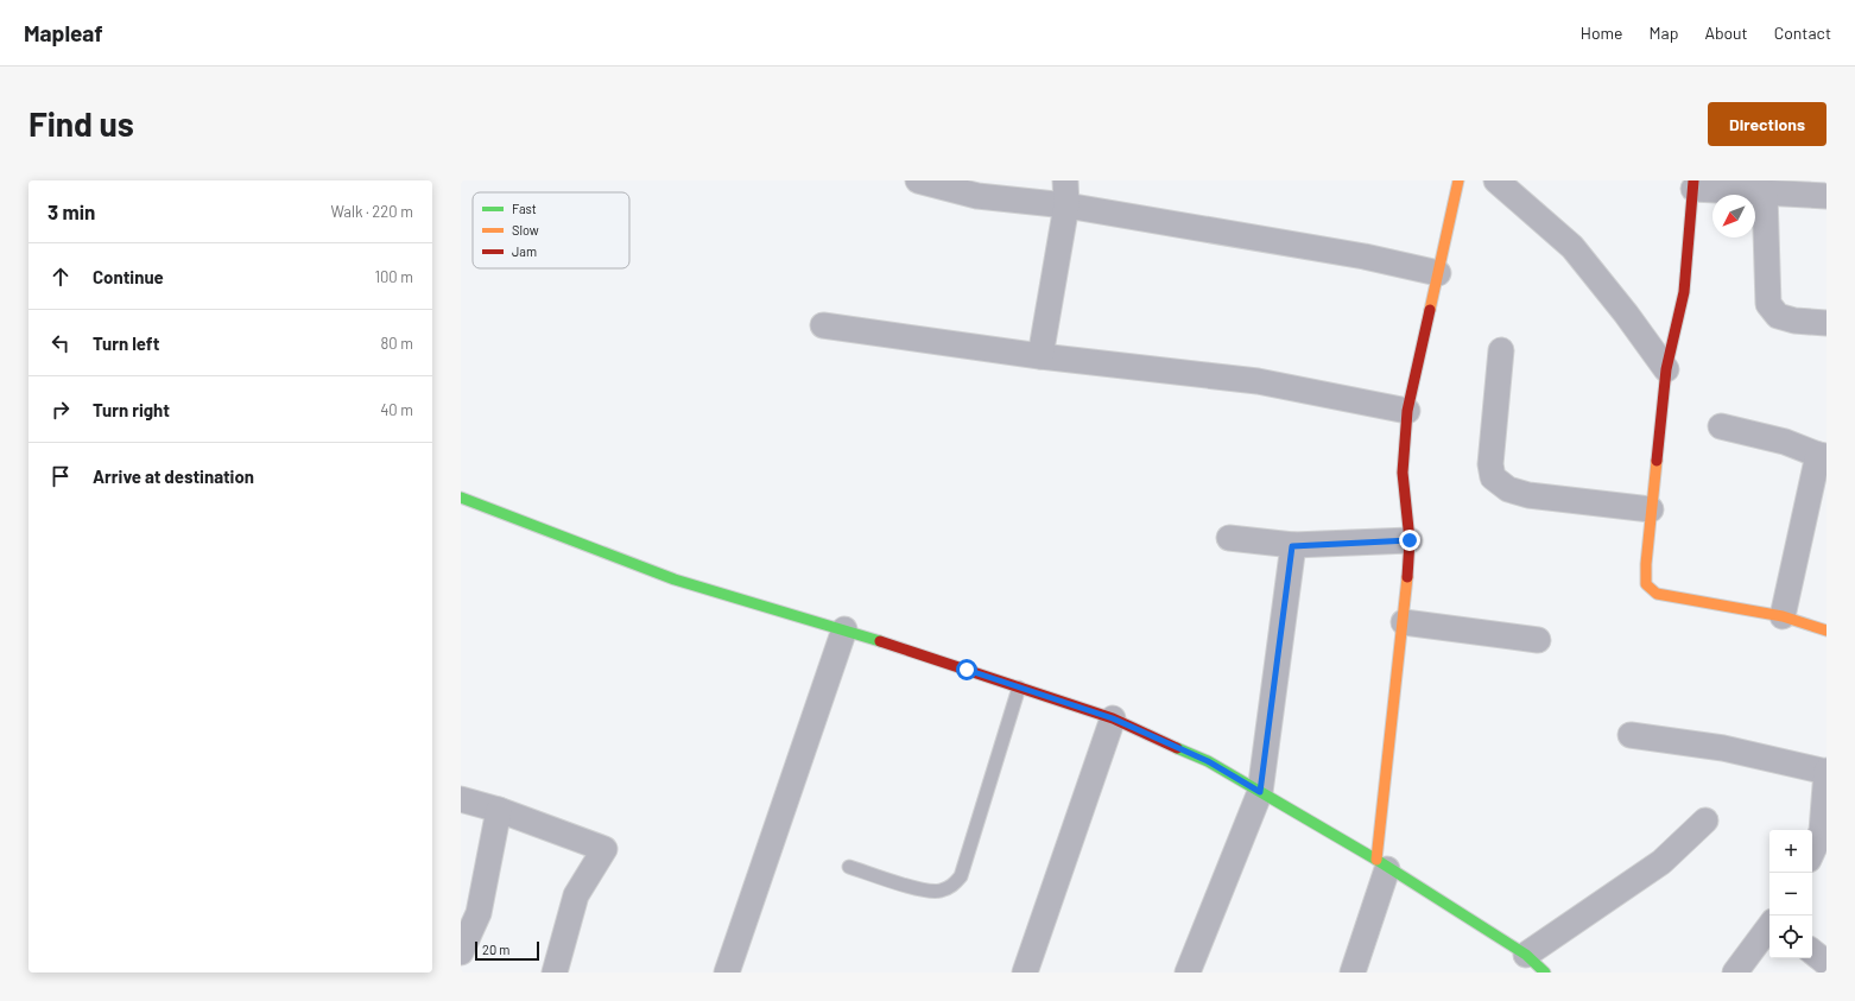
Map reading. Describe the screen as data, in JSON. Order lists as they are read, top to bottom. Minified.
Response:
{"legend":["Fast","Slow","Jam"],"scale_bar":"20 m","north":"bottom left","page":{"header":"Mapleaf","nav":["Home","Map","About","Contact"],"buttons":"Directions","title":"Find us","heading":["3 min","Walk · 220 m"],"list":[["Continue","100 m"],["Turn left","80 m"],["Turn right","40 m"],"Arrive at destination"],"map_buttons":["+","−"],"scale":"20 m"}}
